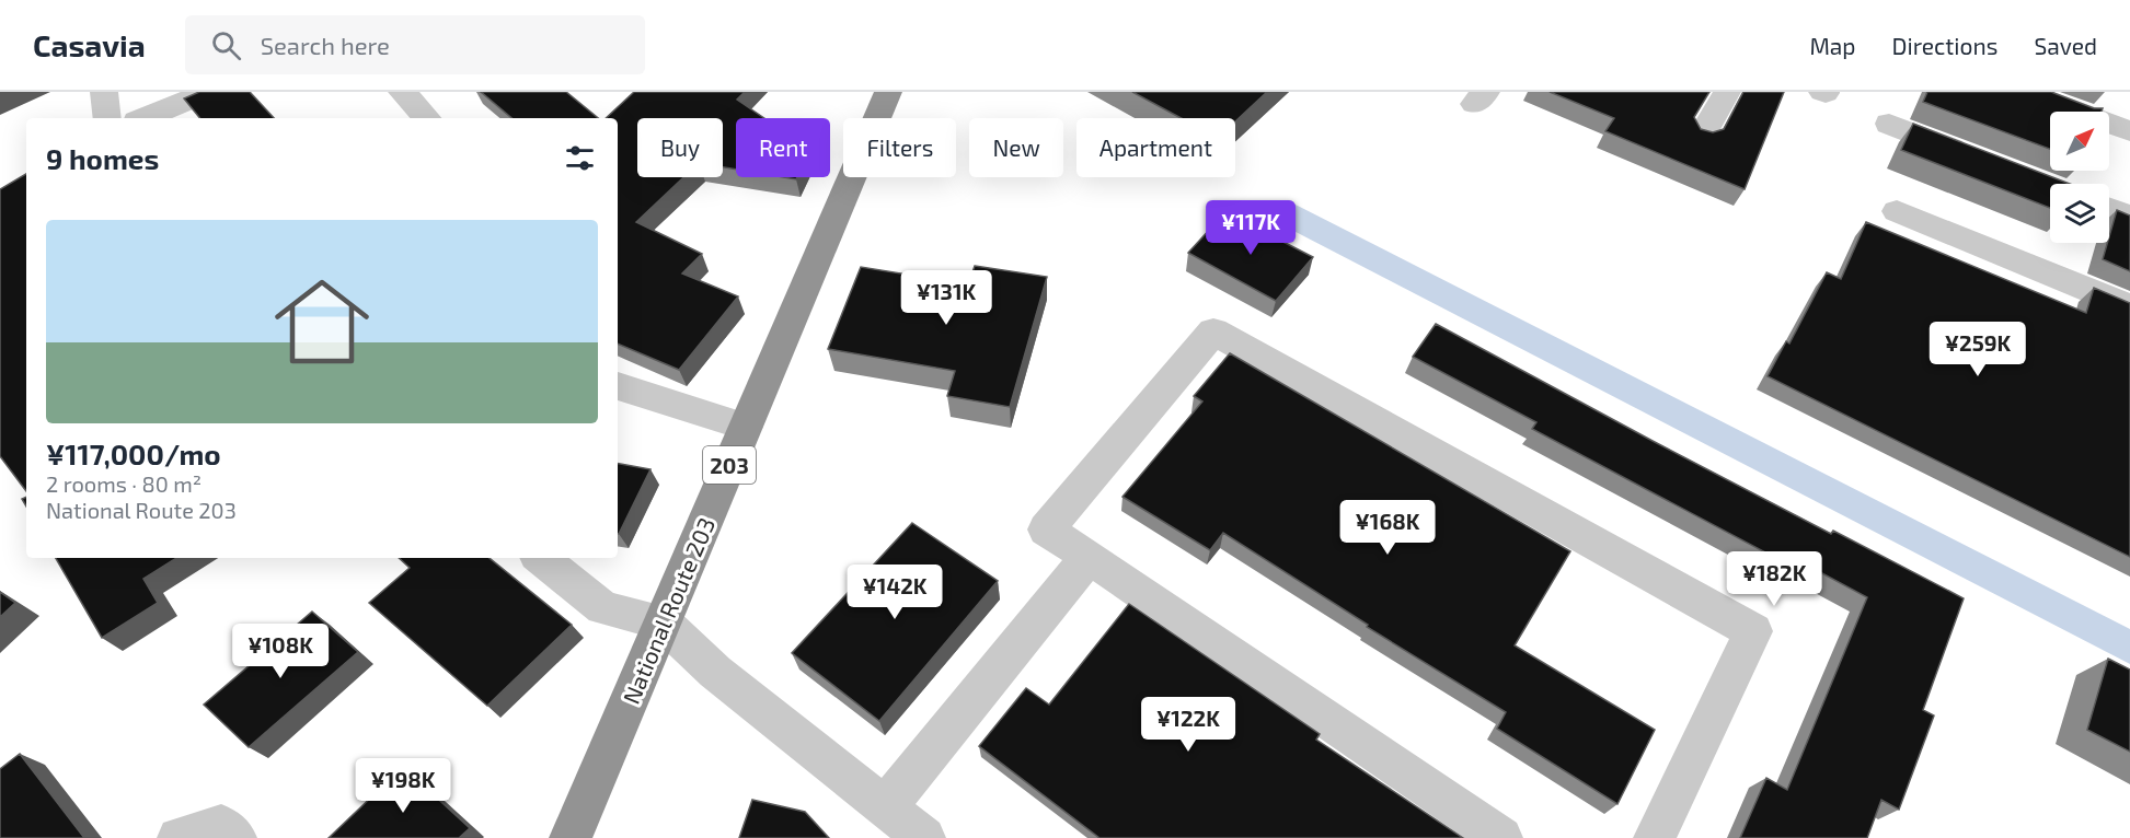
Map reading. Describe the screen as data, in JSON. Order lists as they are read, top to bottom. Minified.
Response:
{"streets":{"highway":["203","National Route 203"]},"north":"top right","page":{"header":"Casavia","search":"Search here","nav":["Map","Directions","Saved"],"chip":["Buy","Rent","Filters","New","Apartment"],"heading":"9 homes","list":[{"name":"¥117,000/mo","note":"2 rooms · 80 m² · National Route 203"}],"price":["¥117K","¥131K","¥259K","¥168K","¥182K","¥142K","¥108K","¥122K","¥198K"]}}
